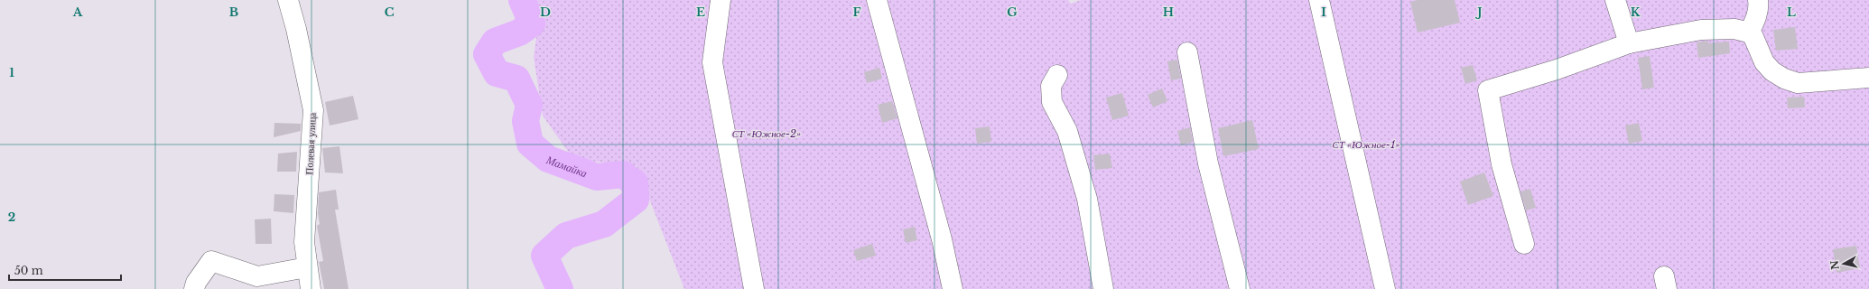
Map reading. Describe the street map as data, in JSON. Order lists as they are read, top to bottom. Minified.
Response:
{"streets":{"street":["Полевая улица"]},"water":["Мамайка"],"parks":["СТ «Южное-2»","СТ «Южное-1»"],"scale_bar":"50 m","north":"left","grid":{"columns":["A","B","C","D","E","F","G","H","I","J","K","L"],"rows":["1","2"]}}
